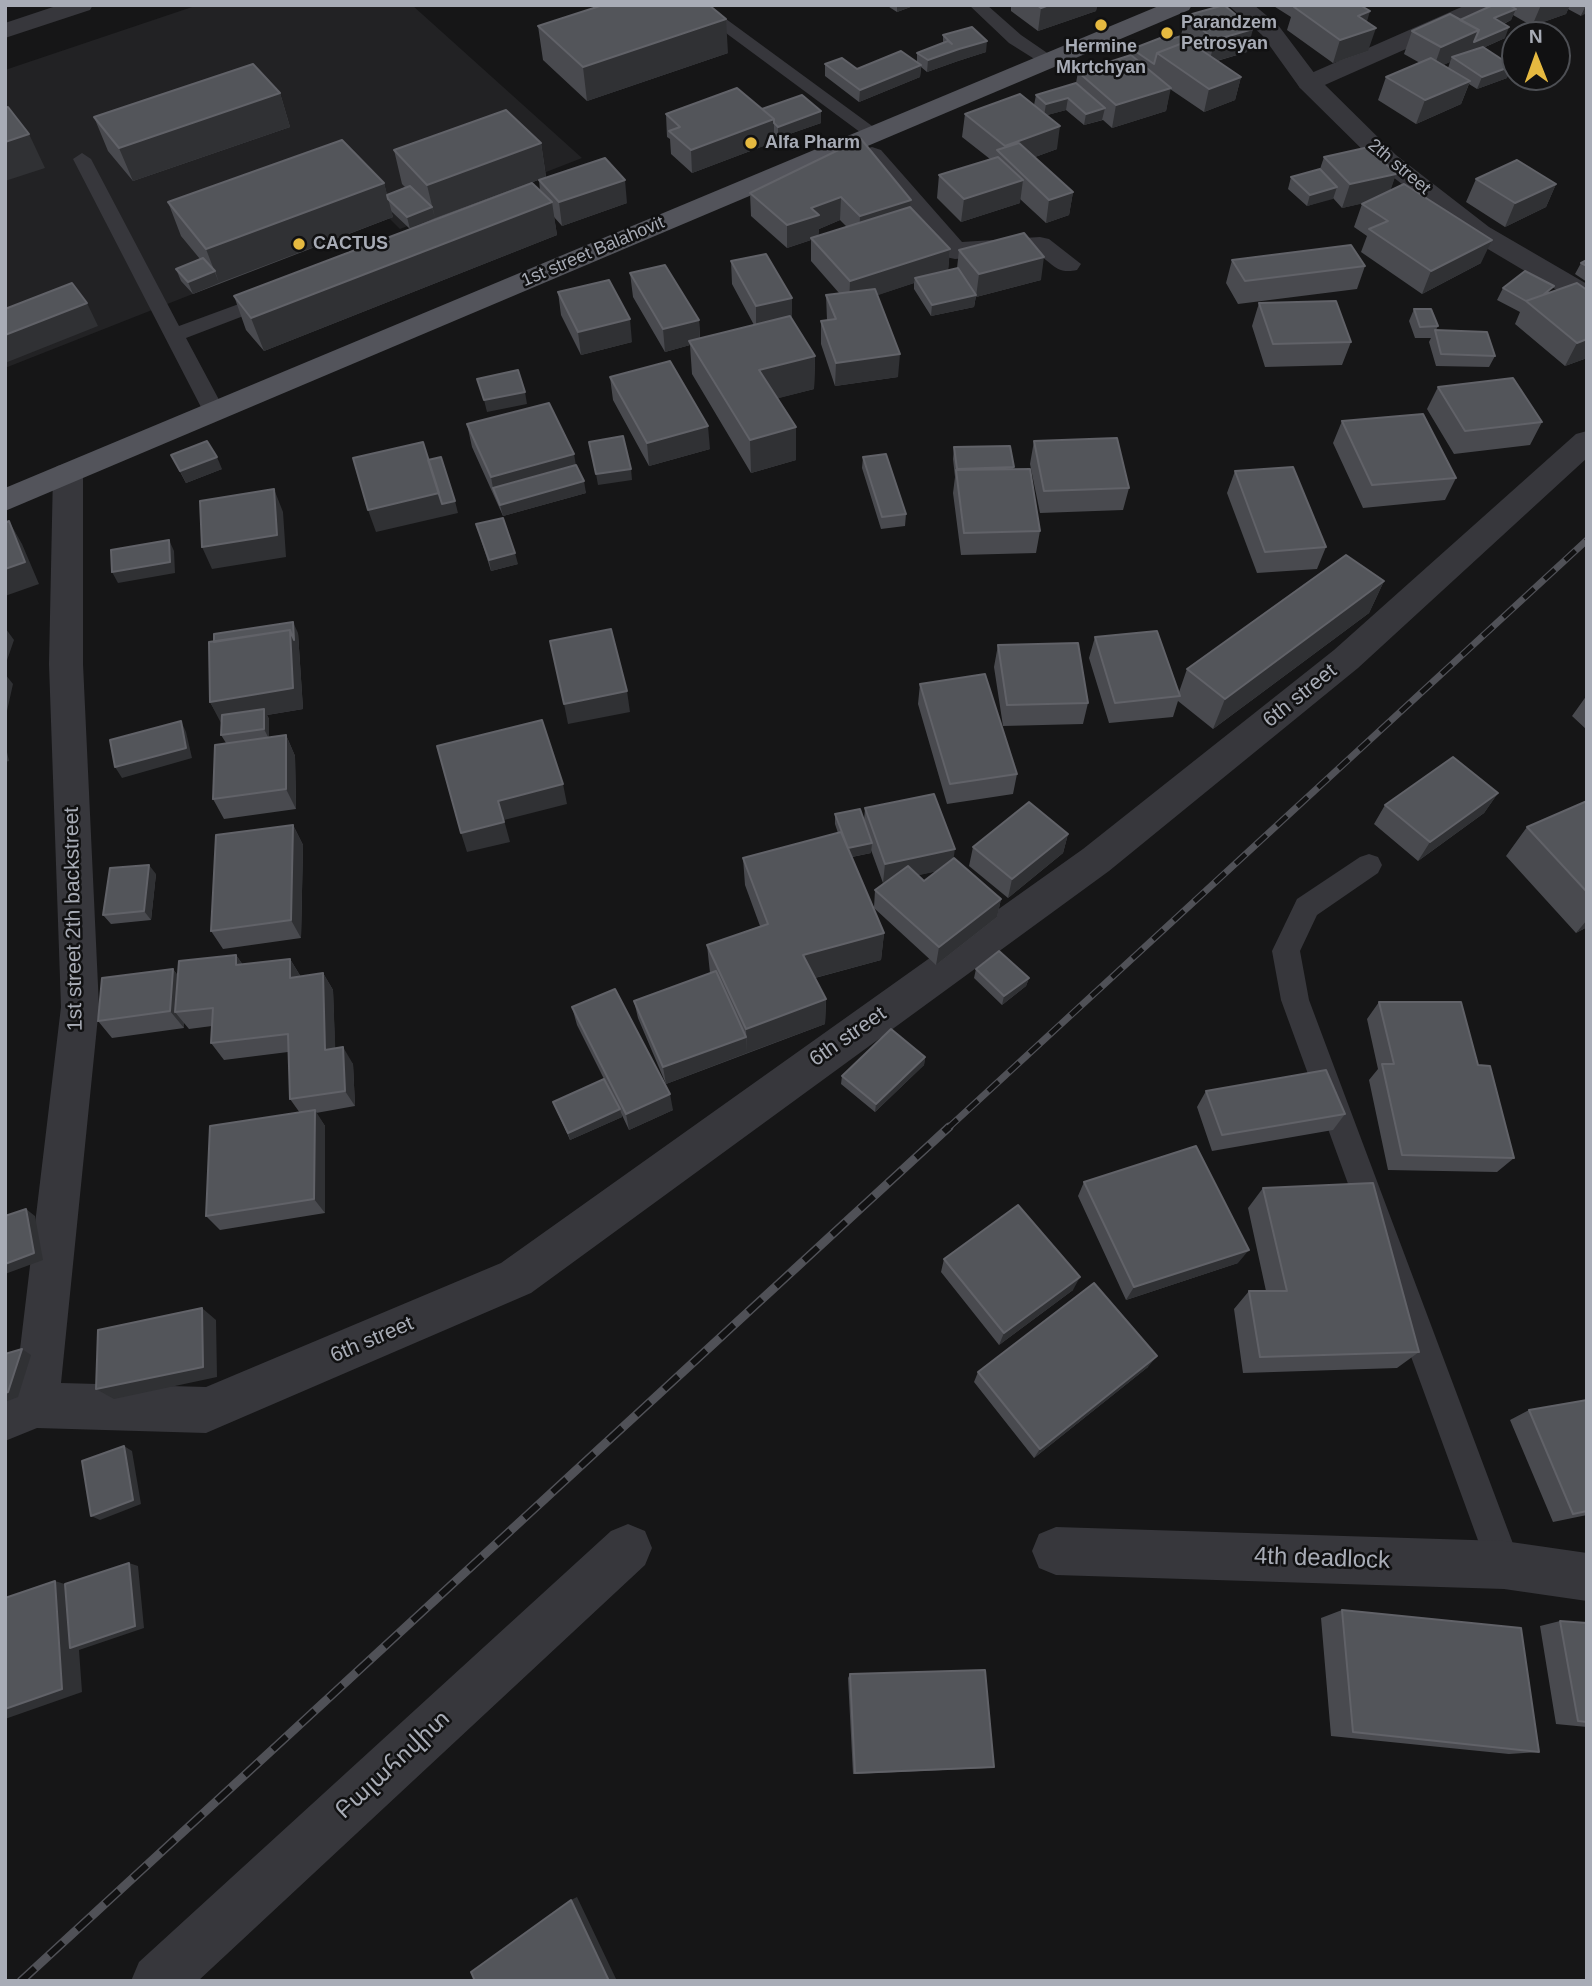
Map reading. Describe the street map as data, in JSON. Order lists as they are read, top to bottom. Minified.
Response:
{"streets":{"main road":["1st street Balahovit"],"street":["2th street","6th street","1st street 2th backstreet","4th deadlock","Բալահովիտ"]},"crossings":[["1st street Balahovit","1st street 2th backstreet"],["6th street","1st street 2th backstreet"]],"places":["Hermine Mkrtchyan","Parandzem Petrosyan","Alfa Pharm","CACTUS"],"north":"top"}
